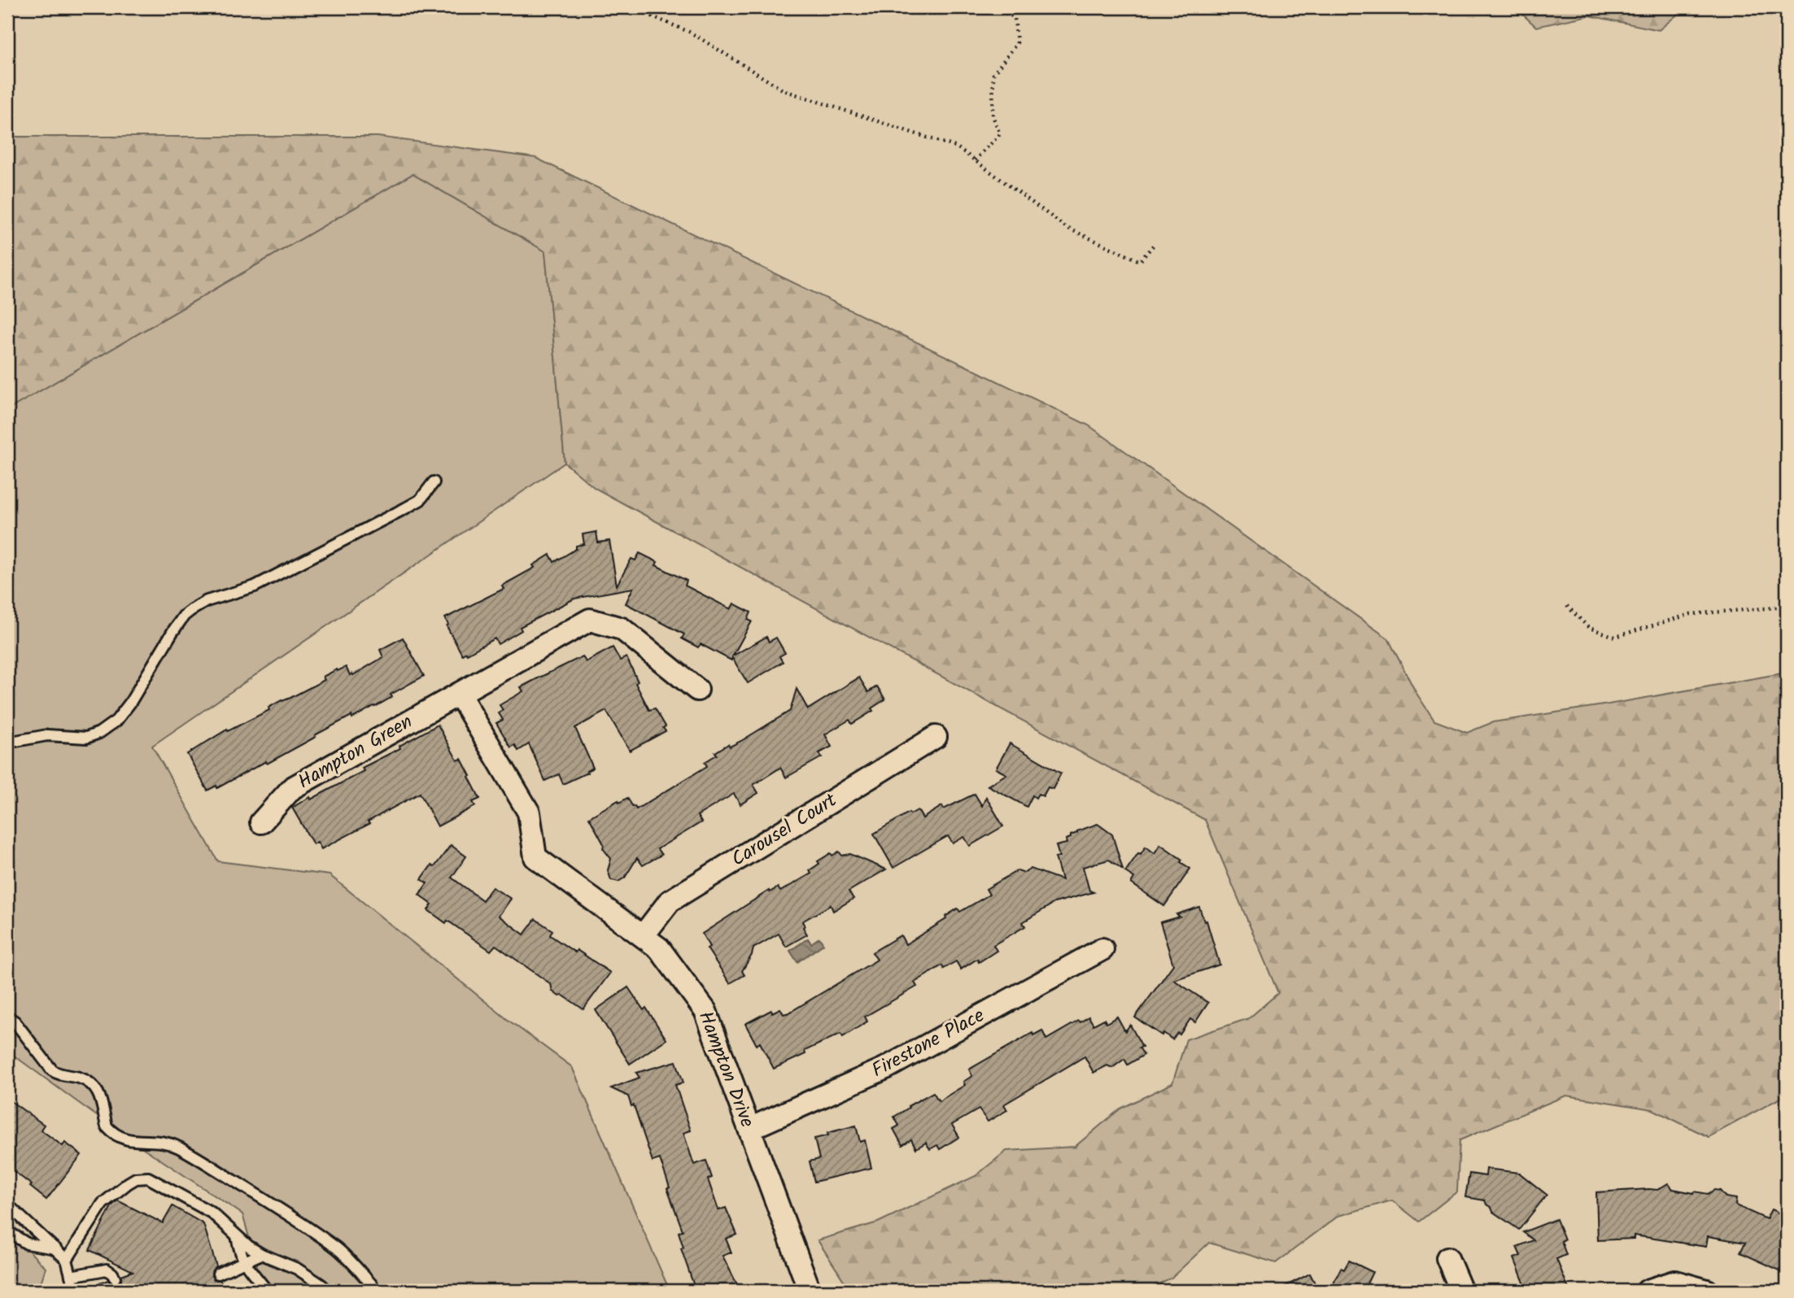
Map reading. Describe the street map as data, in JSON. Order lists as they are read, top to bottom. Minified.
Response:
{"streets":{"street":["Hampton Green","Carousel Court","Firestone Place","Hampton Drive"]},"crossings":[["Hampton Green","Hampton Drive"],["Carousel Court","Hampton Drive"],["Firestone Place","Hampton Drive"]]}
